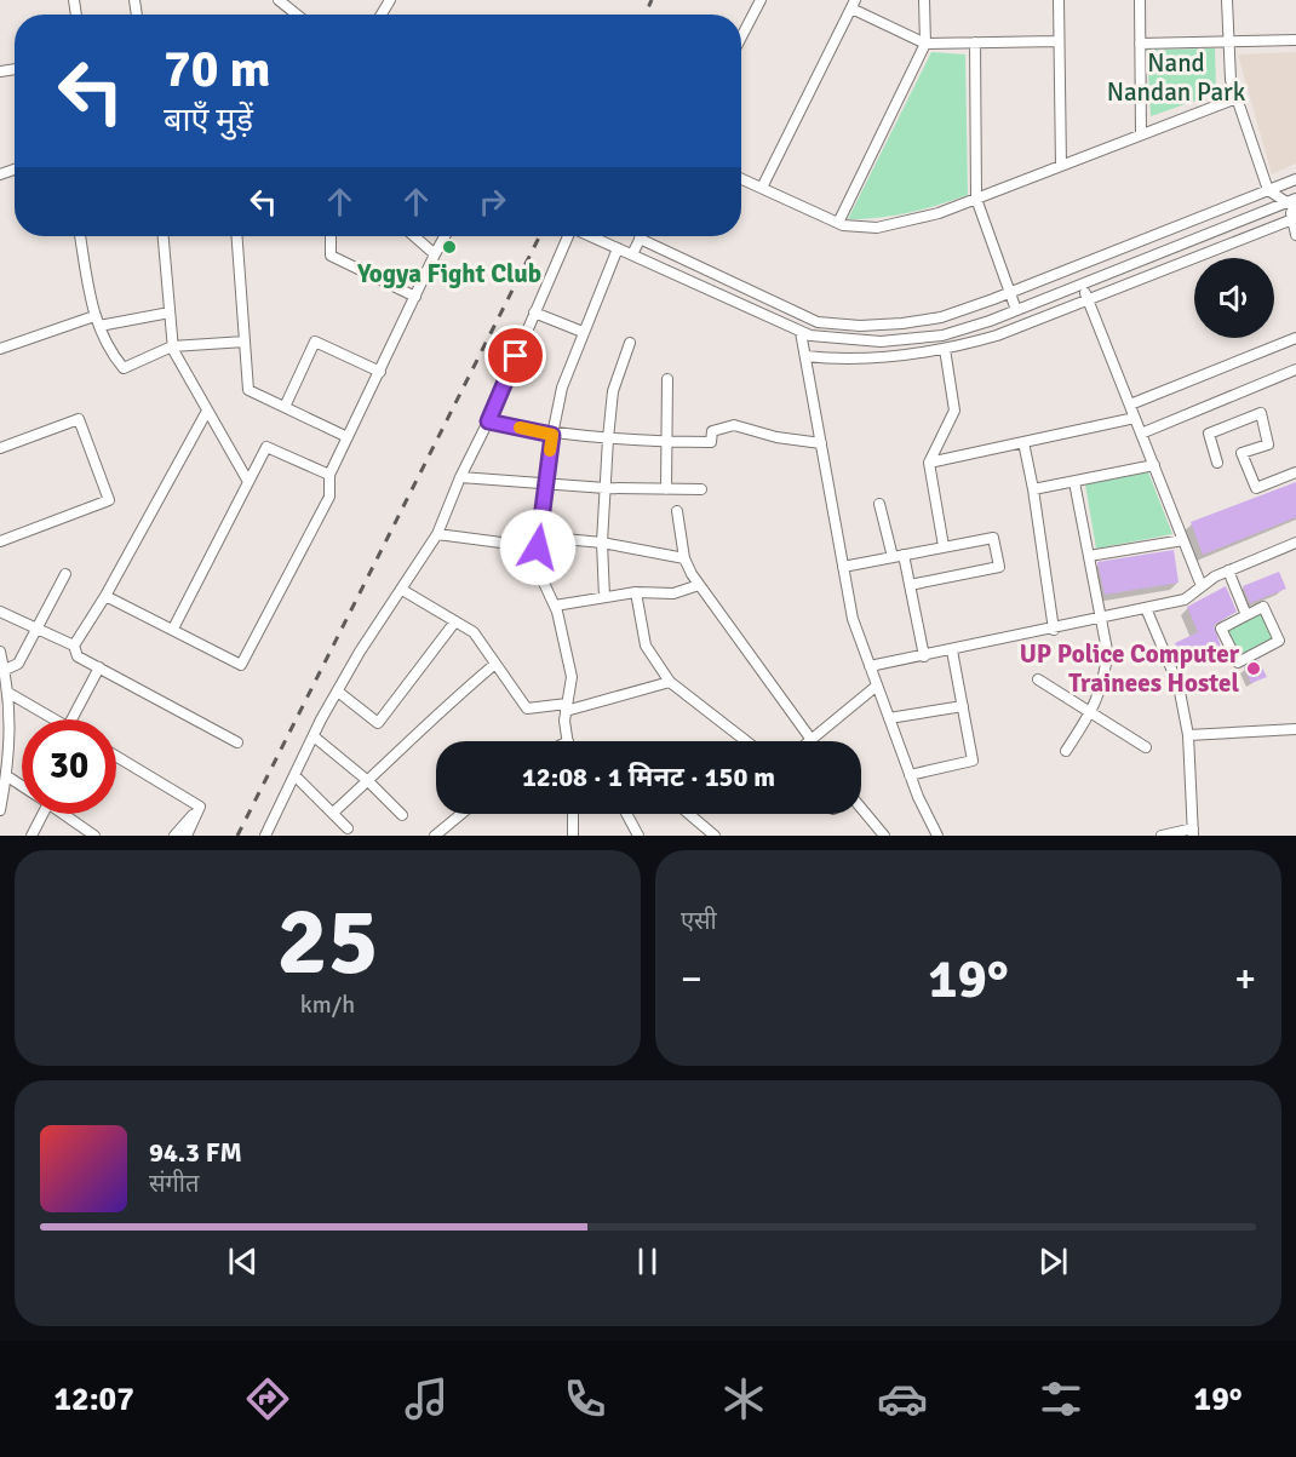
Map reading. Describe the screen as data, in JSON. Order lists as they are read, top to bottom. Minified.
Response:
{"parks":["Nand Nandan Park"],"places":["Yogya Fight Club","UP Police Computer Trainees Hostel"],"page":{"turn":["70 m","बाएँ मुड़ें"],"limit":"30","trip":"12:08 · 1 मिनट · 150 m","tile":[["25","km/h"],"एसी"],"heat":["−","19°","+"],"song":["94.3 FM","संगीत"],"tabs":["12:07","19°"]}}
